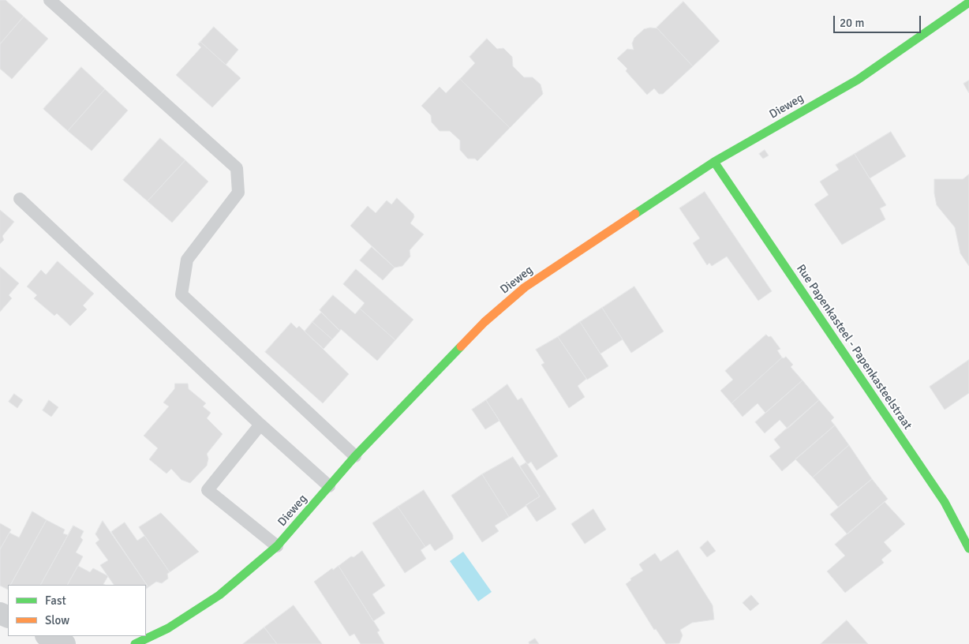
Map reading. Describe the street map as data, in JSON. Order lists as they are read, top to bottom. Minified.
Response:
{"streets":{"street":["Dieweg","Rue Papenkasteel - Papenkasteelstraat"]},"crossings":[["Dieweg","Rue Papenkasteel - Papenkasteelstraat"]],"legend":["Fast","Slow"],"scale_bar":"20 m"}
